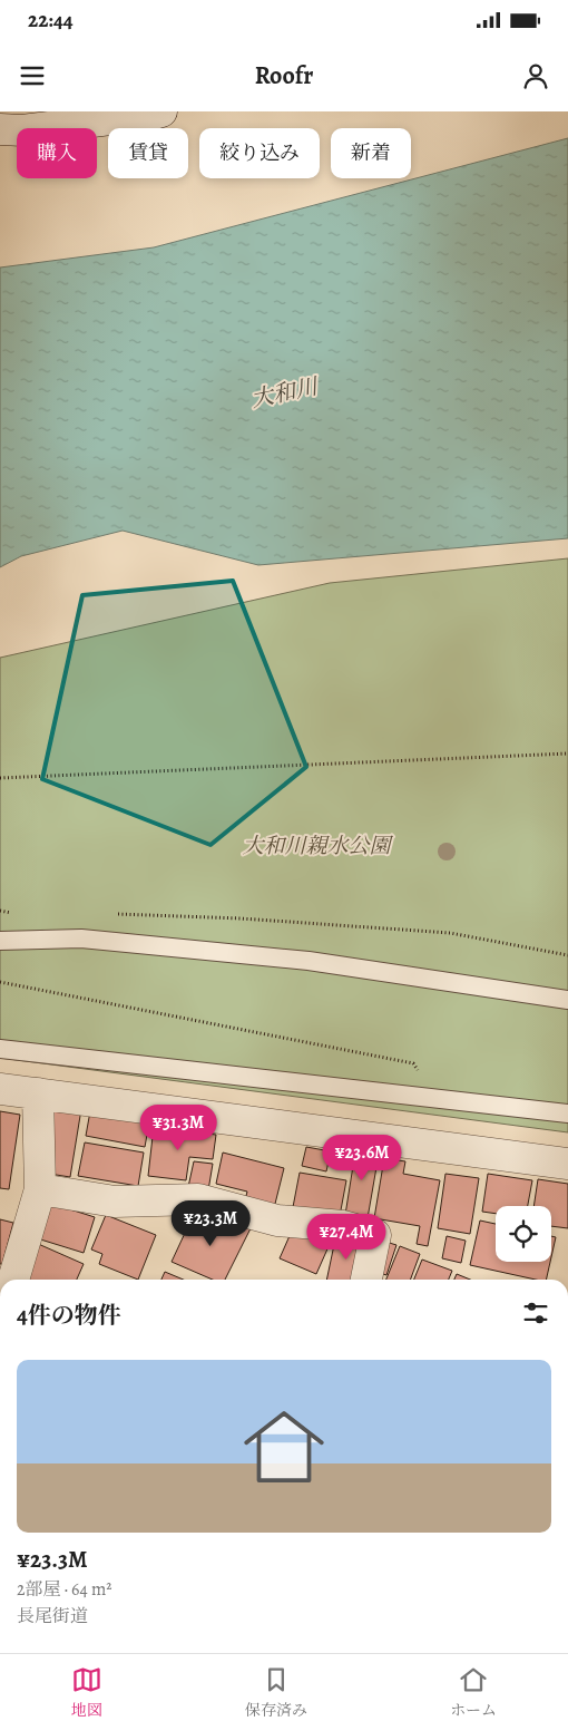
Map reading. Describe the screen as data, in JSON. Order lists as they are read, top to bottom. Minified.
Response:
{"water":["大和川"],"parks":["大和川親水公園"],"page":{"status":"22:44","header":"Roofr","chip":["購入","賃貸","絞り込み","新着"],"price":["¥31.3M","¥23.6M","¥23.3M","¥27.4M"],"heading":"4件の物件","list":[{"name":"¥23.3M","note":"2部屋 · 64 m² · 長尾街道"}],"tabs":["地図","保存済み","ホーム"]}}
